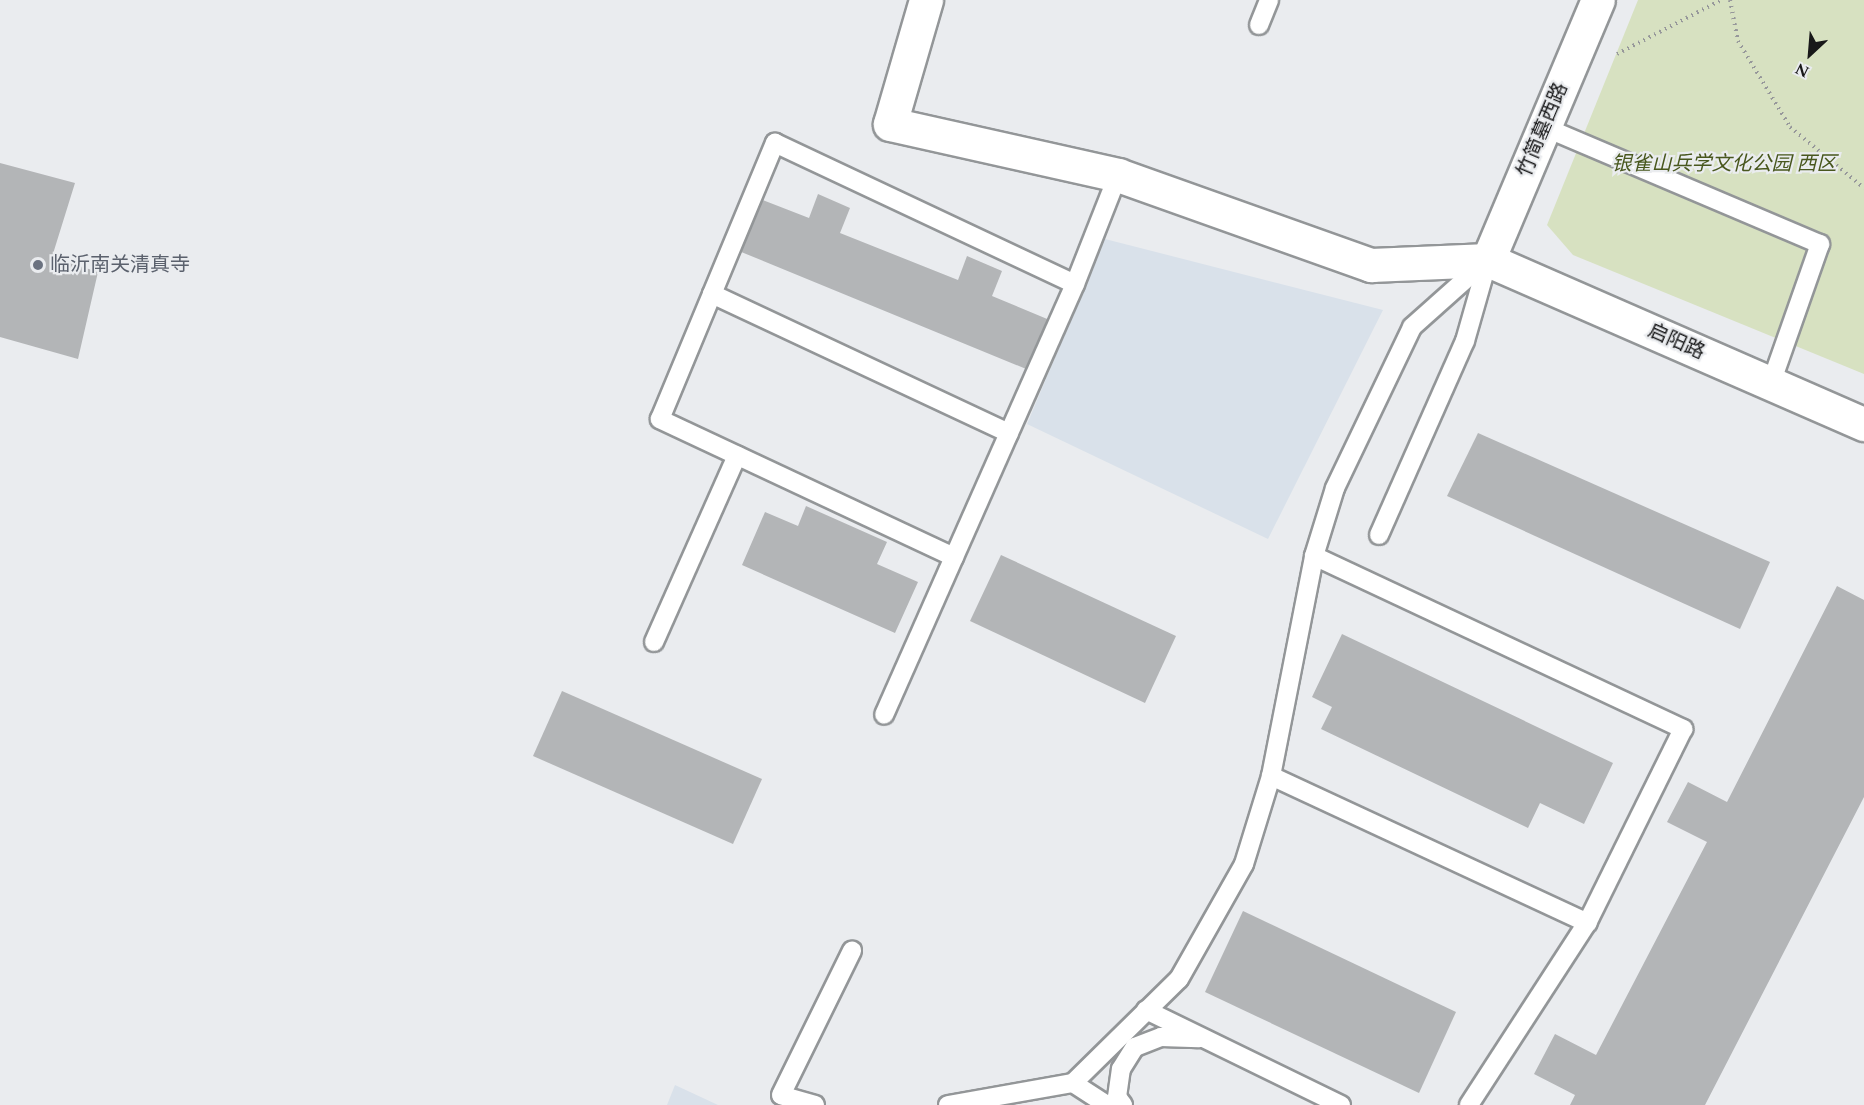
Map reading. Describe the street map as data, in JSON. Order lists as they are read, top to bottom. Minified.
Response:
{"streets":{"street":["竹简墓西路","启阳路"]},"crossings":[["竹简墓西路","启阳路"]],"parks":["银雀山兵学文化公园 西区"],"places":["临沂南关清真寺"],"north":"bottom left"}
